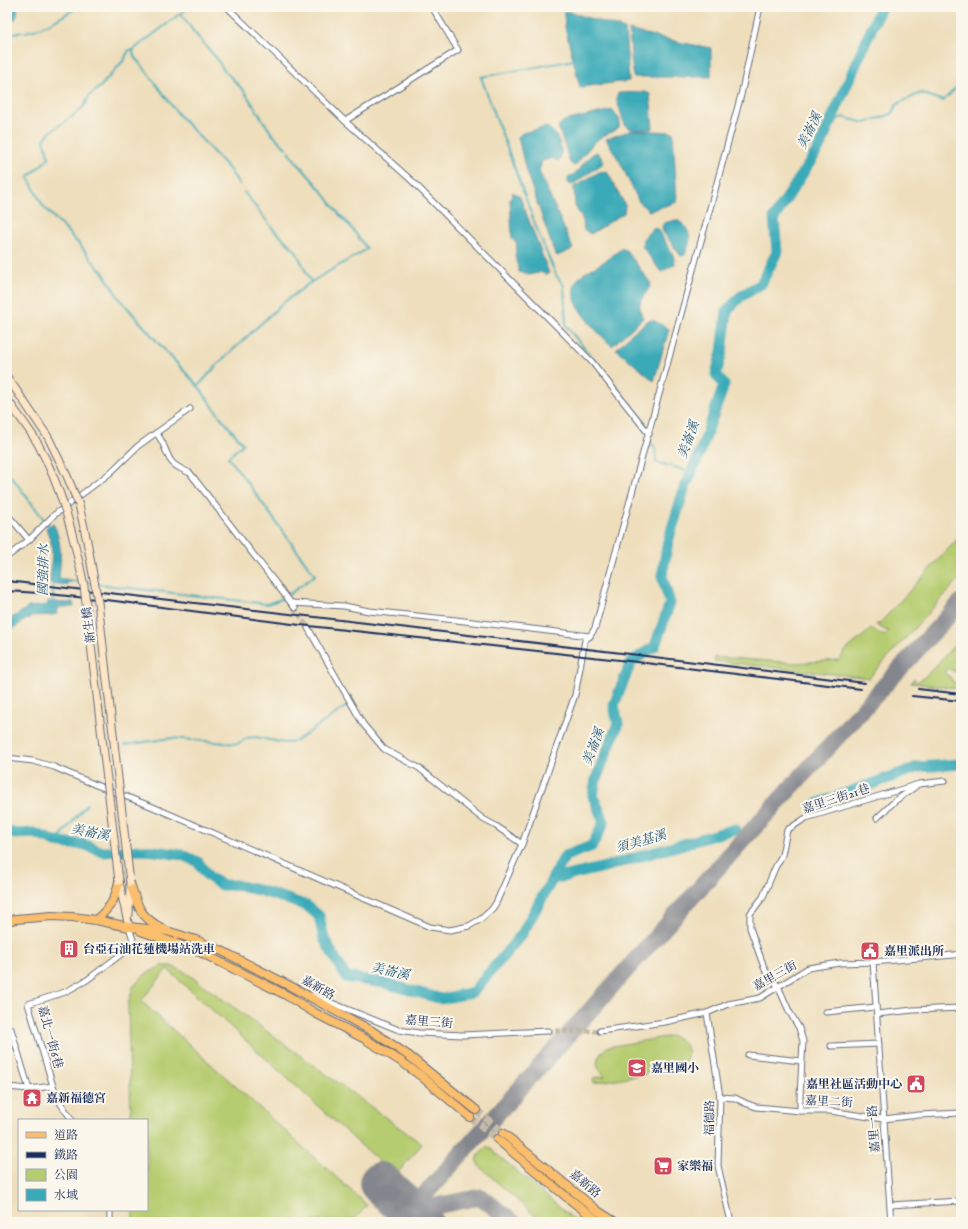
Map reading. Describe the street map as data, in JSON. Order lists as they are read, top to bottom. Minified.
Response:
{"streets":{"main road":["嘉新路"],"street":["新生橋","嘉里三街21巷","嘉里三街","嘉北一街6巷","嘉里二街","福德路","嘉里一路"]},"crossings":[["新生橋","嘉新路"],["新生橋","嘉北一街6巷"],["嘉里三街21巷","嘉里三街"],["嘉里三街21巷","嘉里二街"],["嘉里三街","嘉新路"],["嘉里三街","福德路"],["嘉里三街","嘉里一路"],["嘉新路","嘉北一街6巷"],["嘉里二街","福德路"],["嘉里二街","嘉里一路"]],"water":["美崙溪","國強排水","須美基溪"],"places":{"building":["台亞石油花蓮機場站洗車"],"public building":["嘉里派出所","嘉里社區活動中心"],"school or university":["嘉里國小"],"temple":["嘉新福德宮"],"supermarket":["家樂福"]},"legend":["道路","鐵路","公園","水域"]}
